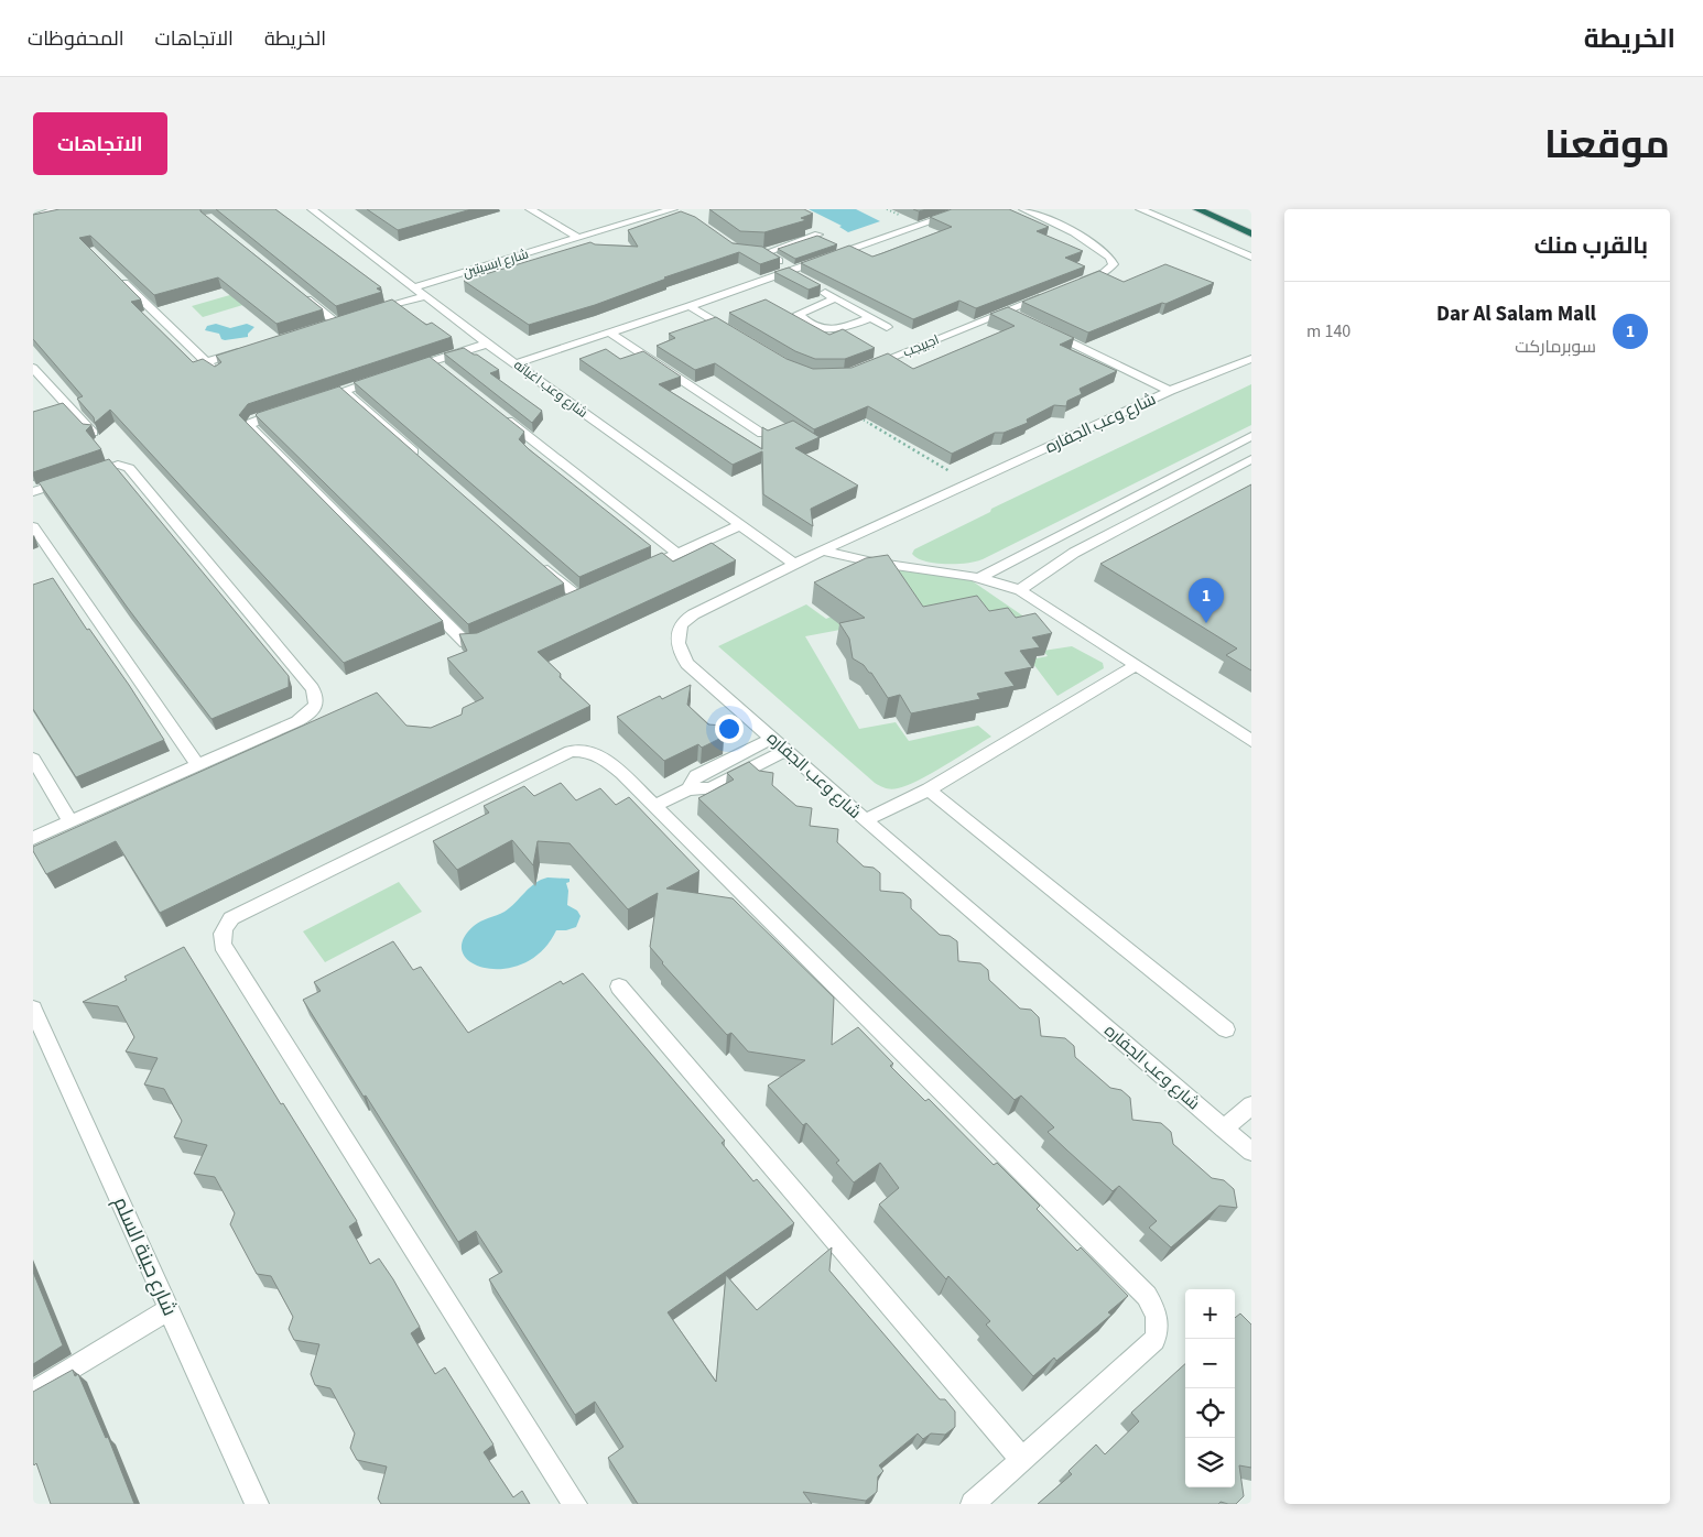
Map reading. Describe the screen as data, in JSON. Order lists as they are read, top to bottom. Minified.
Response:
{"streets":{"street":["شارع ابسيتين","اجبيجب","شارع وعب اغباثه","شارع وعب الجفاره","شارع حينة السلم"]},"crossings":[["شارع ابسيتين","شارع وعب اغباثه"],["شارع وعب اغباثه","شارع وعب الجفاره"]],"page":{"header":"الخريطة","nav":["الخريطة","الاتجاهات","المحفوظات"],"title":"موقعنا","buttons":"الاتجاهات","heading":"بالقرب منك","list":[{"mark":"1","name":"Dar Al Salam Mall","note":"سوبرماركت","value":"140 m"}],"pins":"1","map_buttons":["+","−"]}}
